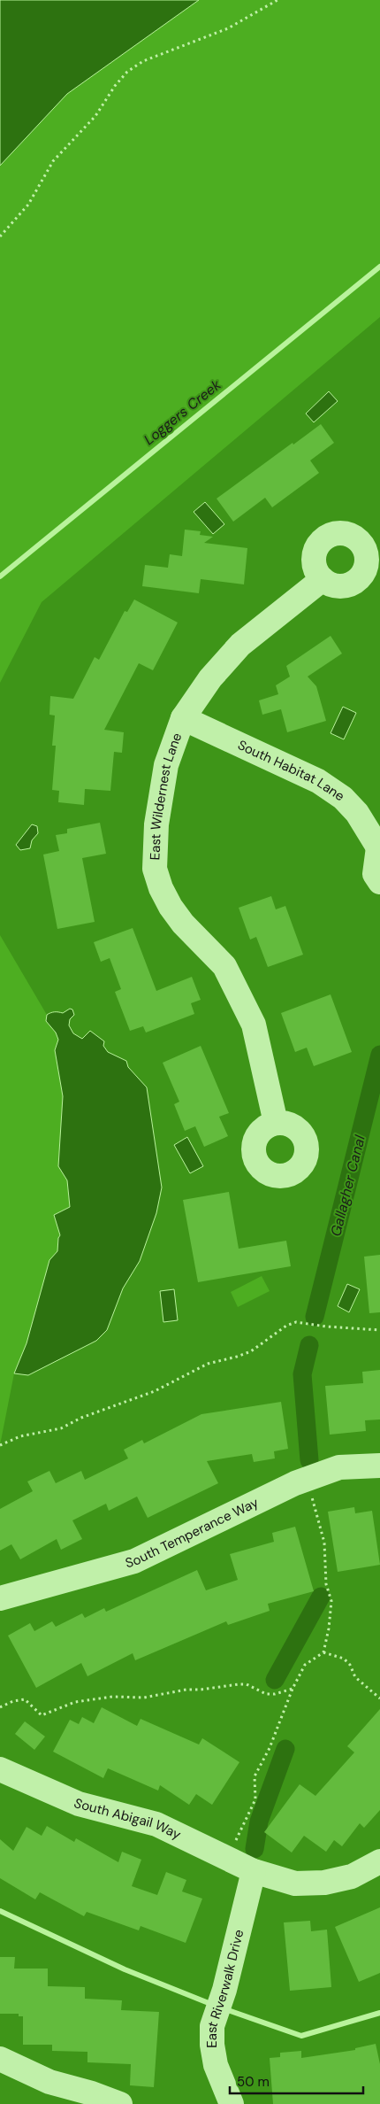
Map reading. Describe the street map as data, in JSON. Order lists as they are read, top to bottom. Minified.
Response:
{"streets":{"street":["South Habitat Lane","East Wildernest Lane","South Temperance Way","South Abigail Way","East Riverwalk Drive"]},"crossings":[["South Habitat Lane","East Wildernest Lane"],["South Abigail Way","East Riverwalk Drive"]],"water":["Loggers Creek","Gallagher Canal"],"scale_bar":"50 m"}
